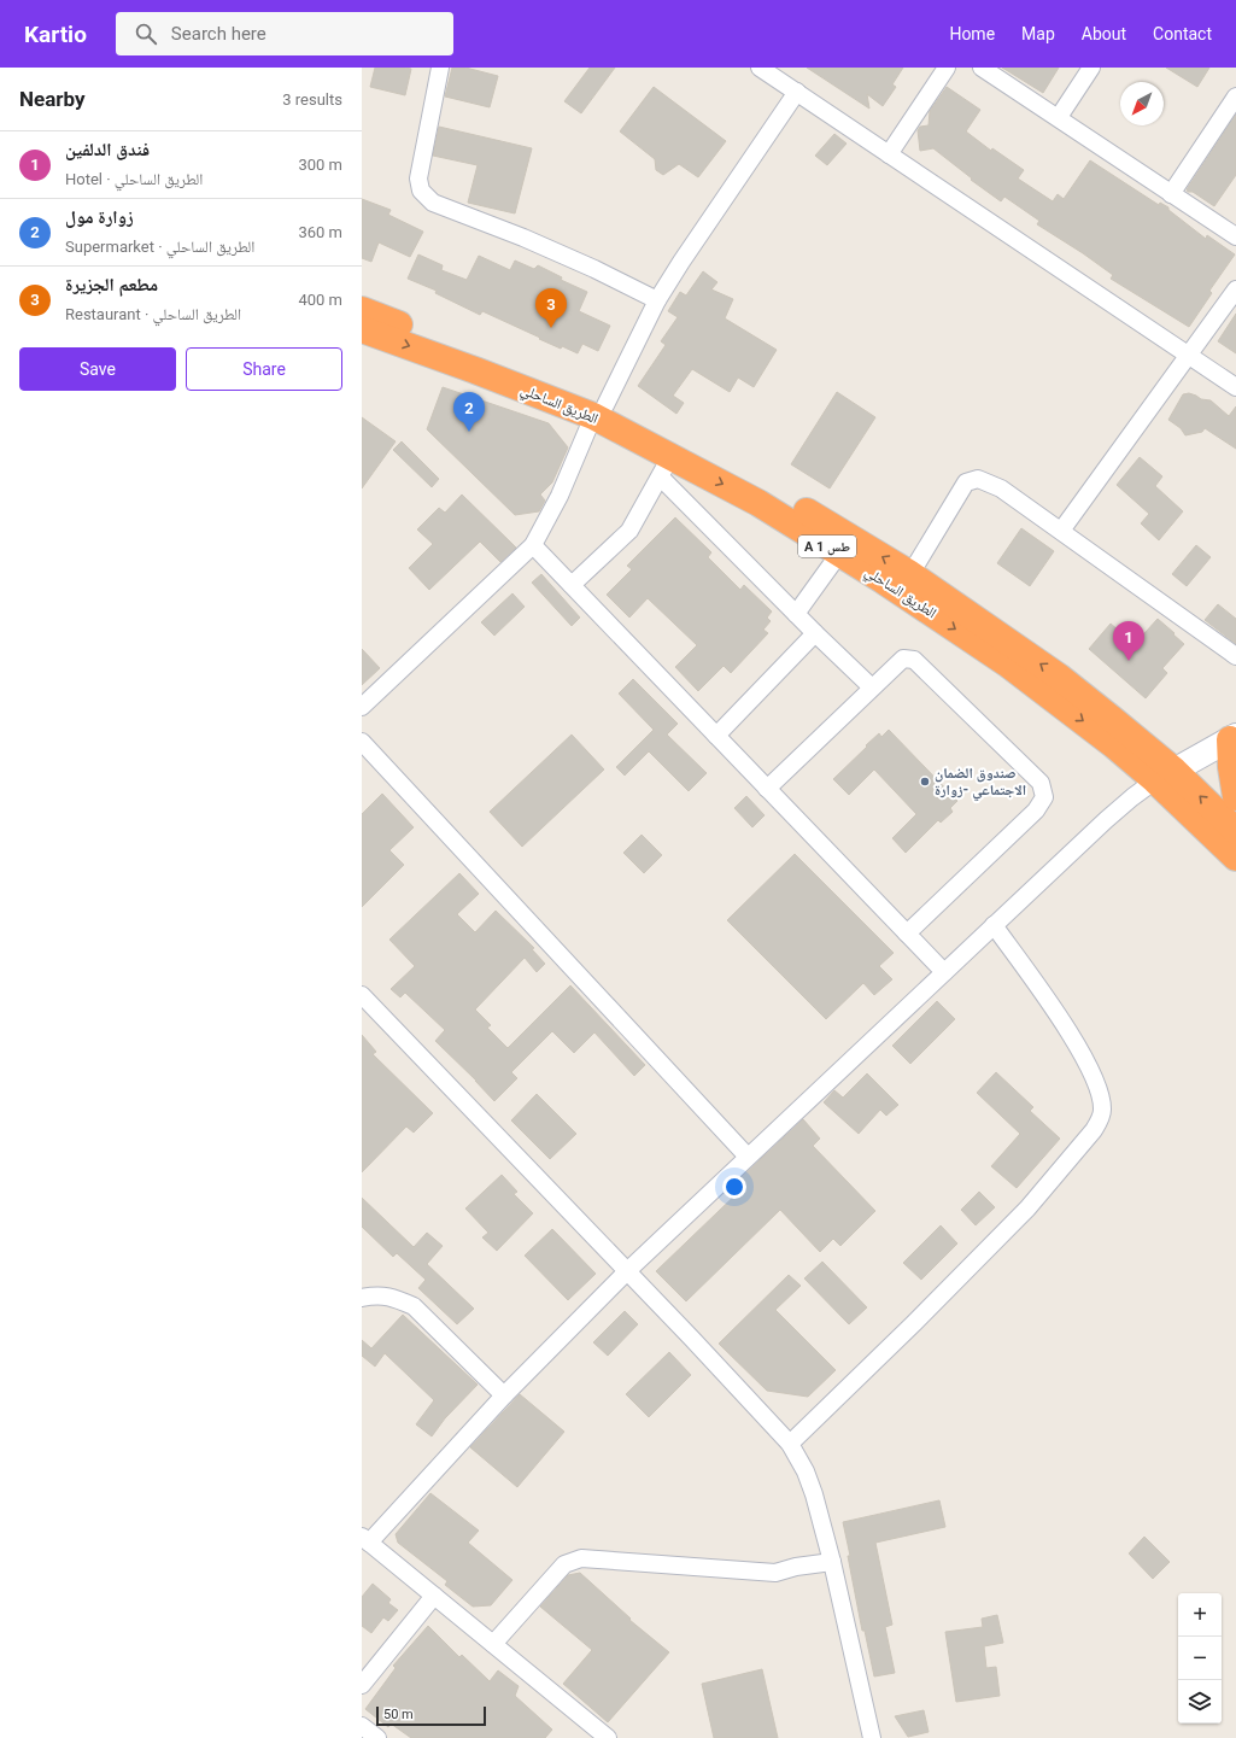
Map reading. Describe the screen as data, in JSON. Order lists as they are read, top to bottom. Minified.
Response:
{"streets":{"highway":["الطريق الساحلي","A 1 طس"]},"places":["صندوق الضمان الاجتماعي -زوارة"],"scale_bar":"50 m","north":"bottom left","page":{"header":"Kartio","search":"Search here","nav":["Home","Map","About","Contact"],"heading":["Nearby","3 results"],"list":[{"mark":"1","name":"فندق الدلفين","note":"Hotel · الطريق الساحلي","value":"300 m"},{"mark":"2","name":"زوارة مول","note":"Supermarket · الطريق الساحلي","value":"360 m"},{"mark":"3","name":"مطعم الجزيرة","note":"Restaurant · الطريق الساحلي","value":"400 m"}],"pins":["3","2","1"],"buttons":["Save","Share"],"map_buttons":["+","−"],"scale":"50 m"}}
